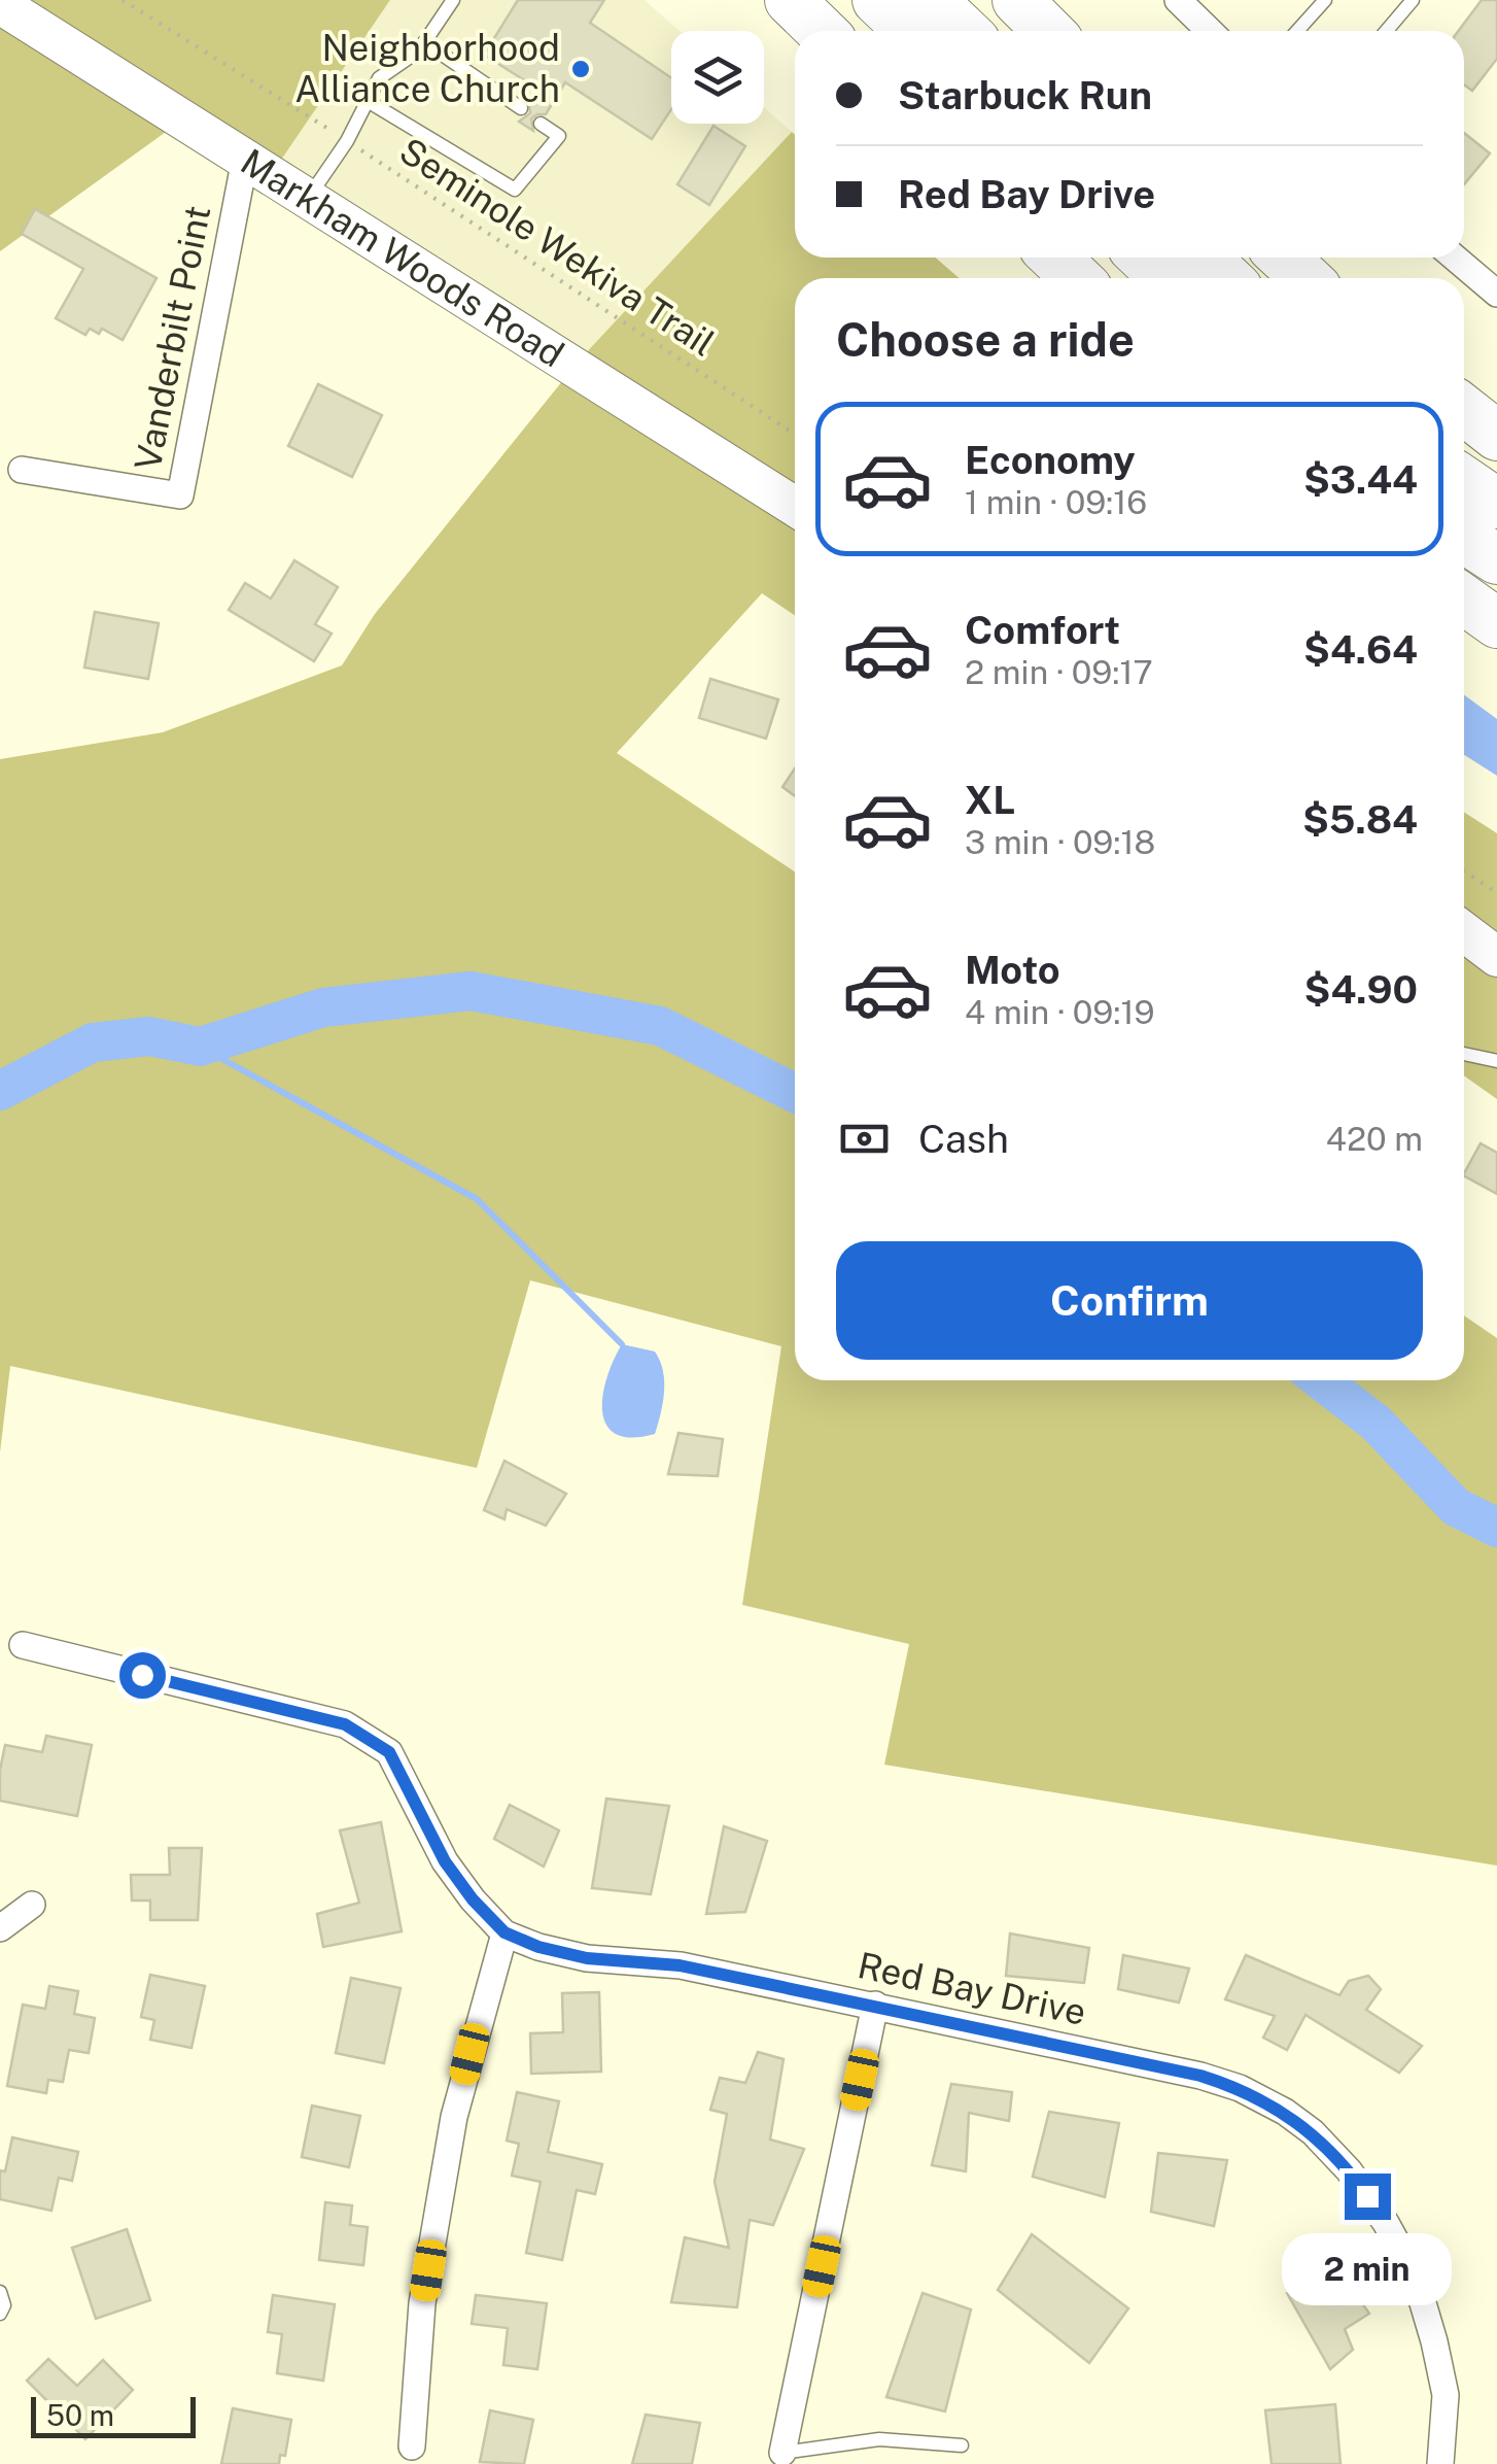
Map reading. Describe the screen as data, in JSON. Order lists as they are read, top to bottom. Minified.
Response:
{"streets":{"main road":["Markham Woods Road"],"street":["Vanderbilt Point","Red Bay Drive"],"path":["Seminole Wekiva Trail"]},"crossings":[["Markham Woods Road","Vanderbilt Point"]],"places":["Neighborhood Alliance Church"],"scale_bar":"50 m","page":{"banner":["Starbuck Run","Red Bay Drive"],"heading":"Choose a ride","list":[{"name":"Economy","note":"1 min · 09:16","value":"$3.44"},{"name":"Comfort","note":"2 min · 09:17","value":"$4.64"},{"name":"XL","note":"3 min · 09:18","value":"$5.84"},{"name":"Moto","note":"4 min · 09:19","value":"$4.90"}],"pay":["Cash","420 m"],"buttons":"Confirm","bubble":"2 min","scale":"50 m"}}
